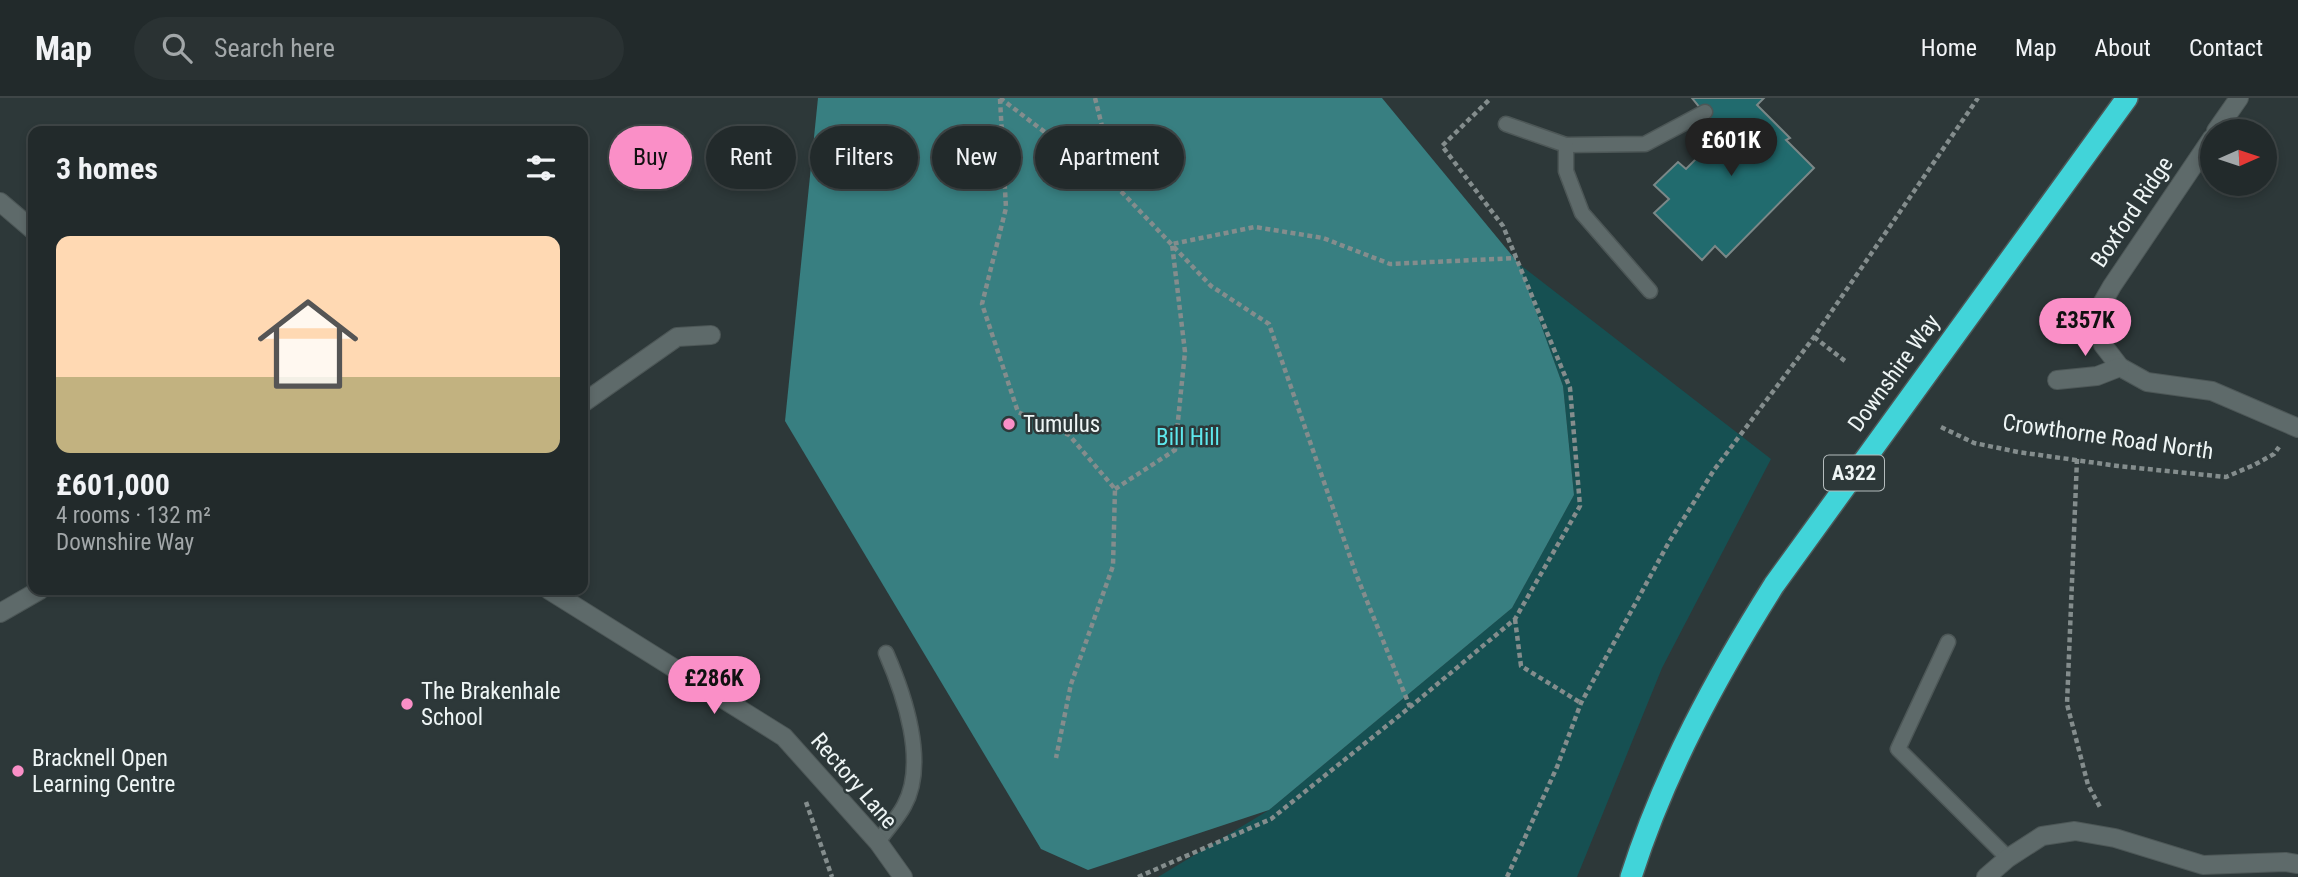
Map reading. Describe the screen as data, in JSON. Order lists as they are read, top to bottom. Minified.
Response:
{"streets":{"highway":["Downshire Way","A322"],"street":["Boxford Ridge","Rectory Lane"],"path":["Crowthorne Road North"]},"parks":["Bill Hill"],"places":["Tumulus","The Brakenhale School","Bracknell Open Learning Centre"],"north":"right","page":{"header":"Map","search":"Search here","nav":["Home","Map","About","Contact"],"price":["£601K","£357K","£286K"],"chip":["Buy","Rent","Filters","New","Apartment"],"heading":"3 homes","list":[{"name":"£601,000","note":"4 rooms · 132 m² · Downshire Way"}]}}
